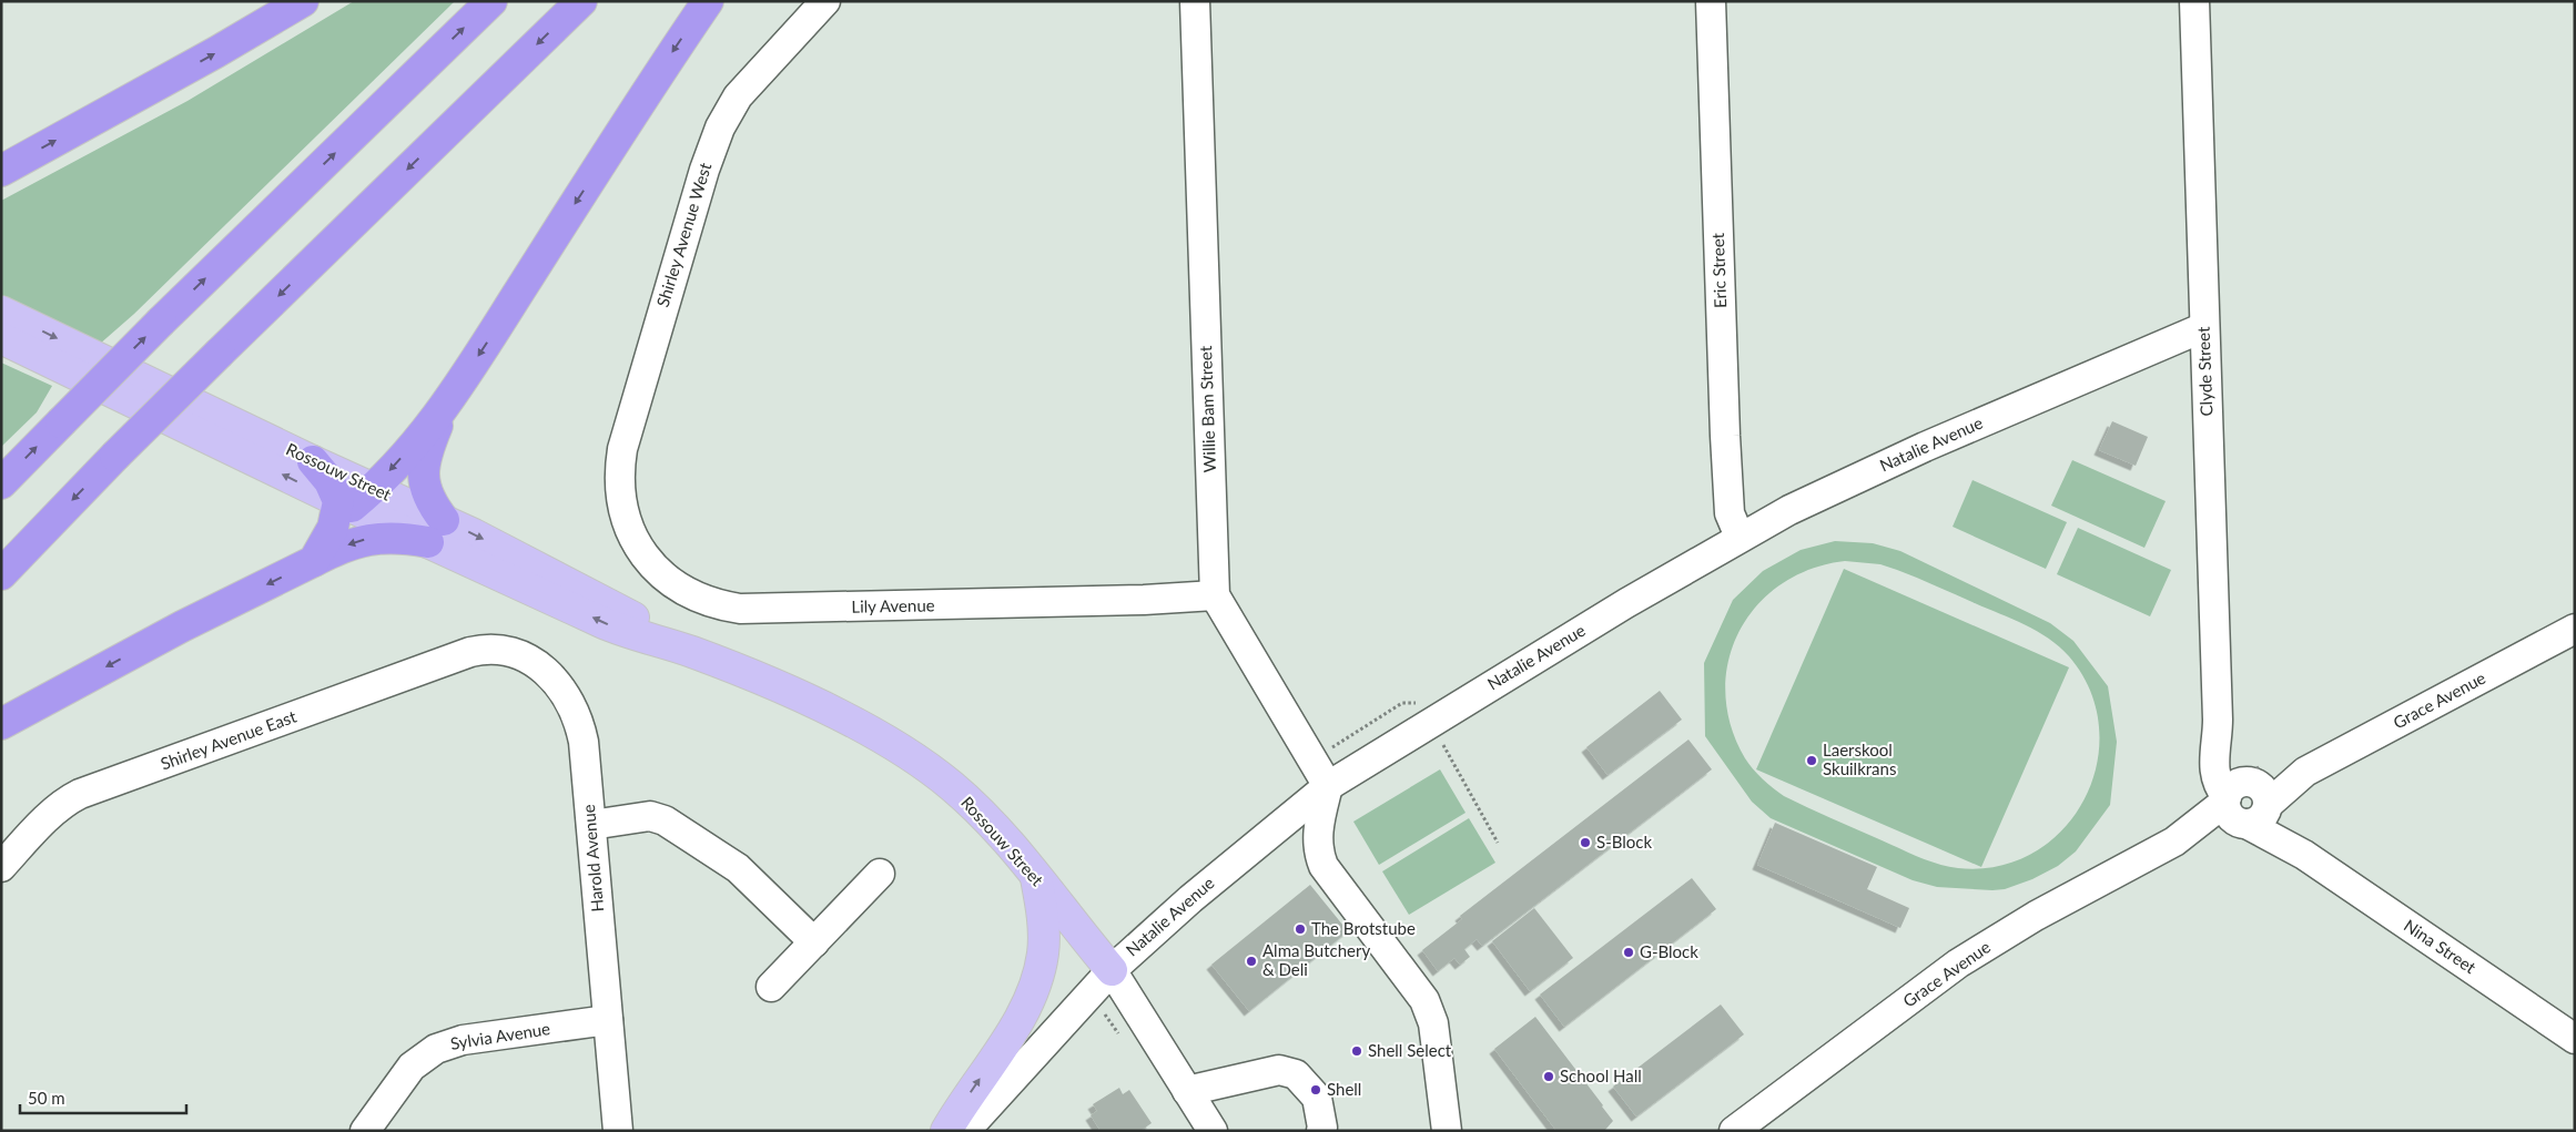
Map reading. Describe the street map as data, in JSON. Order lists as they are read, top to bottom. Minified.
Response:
{"streets":{"main road":["Rossouw Street"],"street":["Shirley Avenue West","Eric Street","Clyde Street","Willie Bam Street","Natalie Avenue","Lily Avenue","Grace Avenue","Shirley Avenue East","Harold Avenue","Nina Street","Sylvia Avenue"]},"crossings":[["Shirley Avenue West","Lily Avenue"],["Eric Street","Natalie Avenue"],["Clyde Street","Natalie Avenue"],["Clyde Street","Grace Avenue"],["Clyde Street","Nina Street"],["Willie Bam Street","Natalie Avenue"],["Willie Bam Street","Lily Avenue"],["Natalie Avenue","Rossouw Street"],["Grace Avenue","Nina Street"],["Shirley Avenue East","Harold Avenue"],["Harold Avenue","Sylvia Avenue"]],"places":["Laerskool Skuilkrans","S-Block","The Brotstube","G-Block","Alma Butchery & Deli","Shell Select","School Hall","Shell"],"scale_bar":"50 m"}
